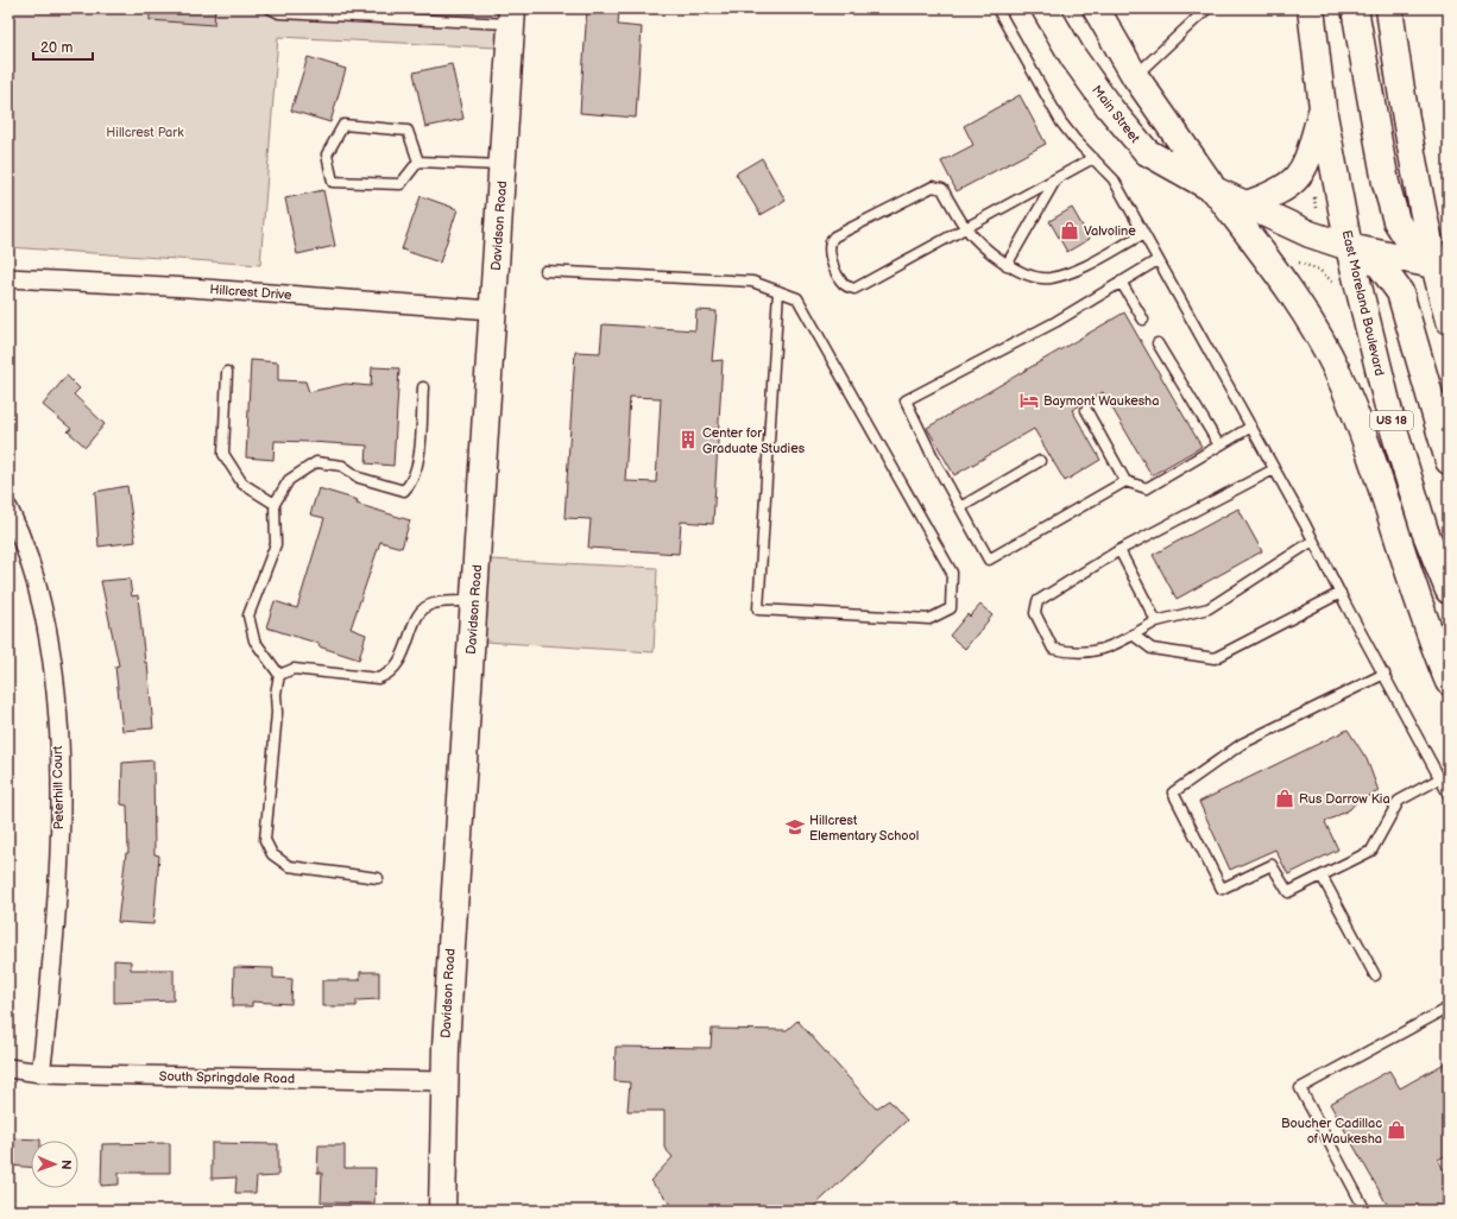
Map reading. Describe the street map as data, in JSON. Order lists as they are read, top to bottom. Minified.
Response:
{"streets":{"main road":["Main Street","Davidson Road","East Moreland Boulevard","US 18"],"street":["Hillcrest Drive","Peterhill Court","South Springdale Road"]},"crossings":[["Main Street","East Moreland Boulevard"],["Davidson Road","Hillcrest Drive"],["Davidson Road","South Springdale Road"],["Peterhill Court","South Springdale Road"]],"parks":["Hillcrest Park"],"places":{"shop":["Valvoline","Rus Darrow Kia","Boucher Cadillac of Waukesha"],"hotel":["Baymont Waukesha"],"building":["Center for Graduate Studies"],"school or university":["Hillcrest Elementary School"]},"scale_bar":"20 m","north":"right"}
